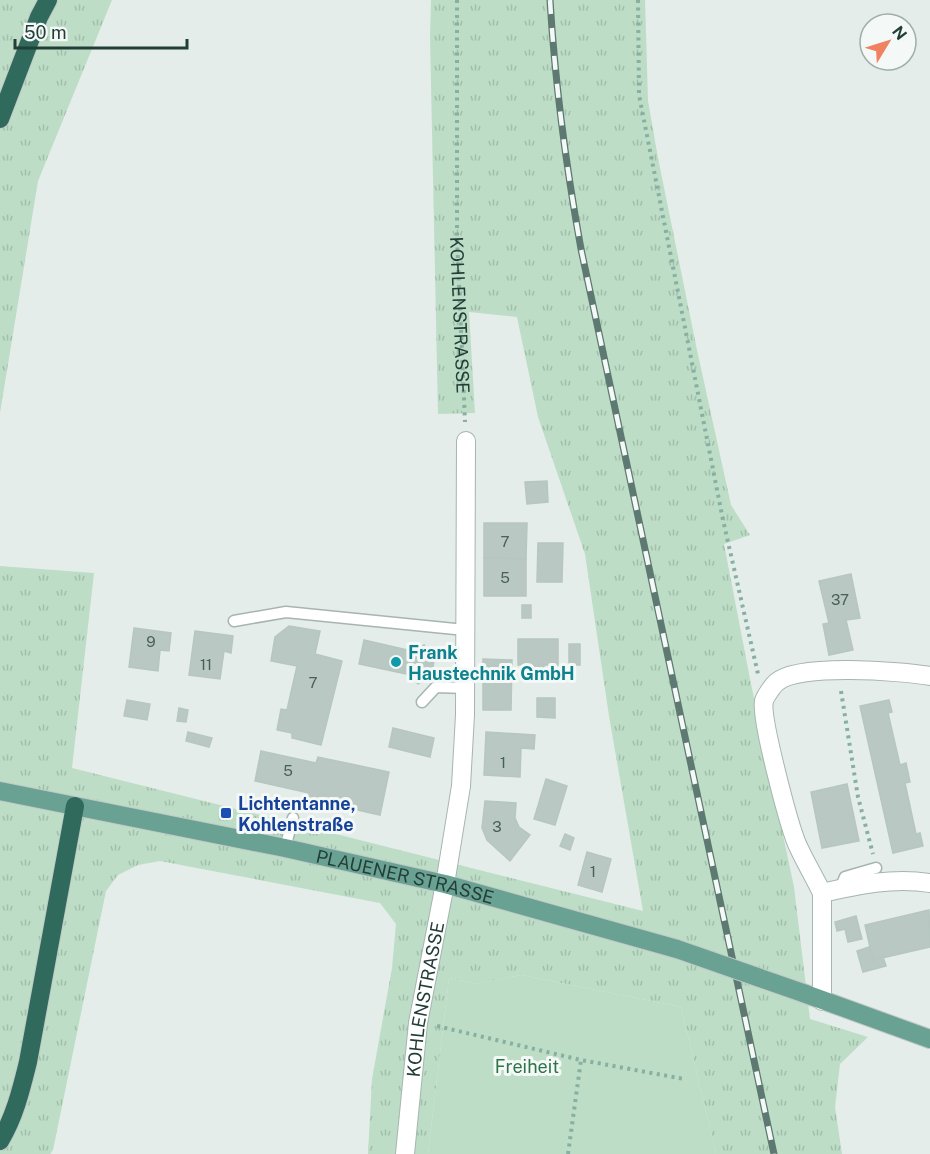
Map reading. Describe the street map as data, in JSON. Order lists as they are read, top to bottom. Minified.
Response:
{"streets":{"main road":["PLAUENER STRASSE"],"street":["KOHLENSTRASSE"]},"crossings":[["KOHLENSTRASSE","PLAUENER STRASSE"]],"parks":["Freiheit"],"places":{"other":["Frank Haustechnik GmbH"],"transit":["Lichtentanne, Kohlenstraße"]},"house_numbers":["7","5","37","9","11","7","1","5","3","1"],"scale_bar":"50 m","north":"top right"}
